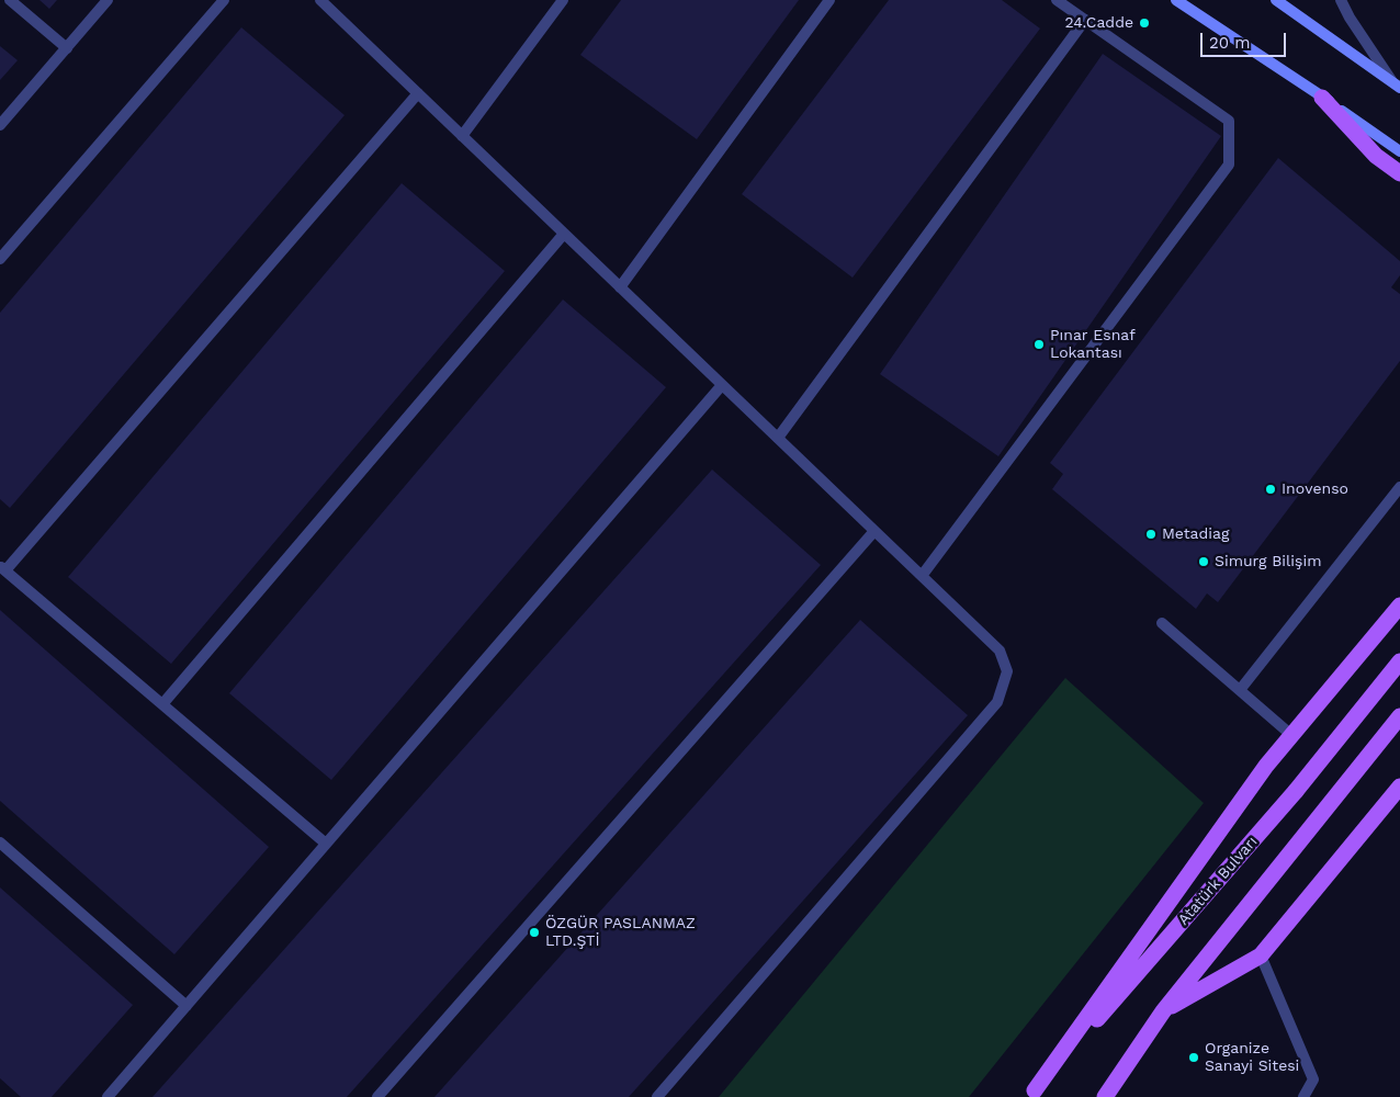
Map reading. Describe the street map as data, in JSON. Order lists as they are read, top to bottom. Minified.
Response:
{"streets":{"main road":["Atatürk Bulvarı"]},"places":["24.Cadde","Pınar Esnaf Lokantası","Inovenso","Metadiag","Simurg Bilişim","ÖZGÜR PASLANMAZ LTD.ŞTİ","Organize Sanayi Sitesi"],"scale_bar":"20 m"}
